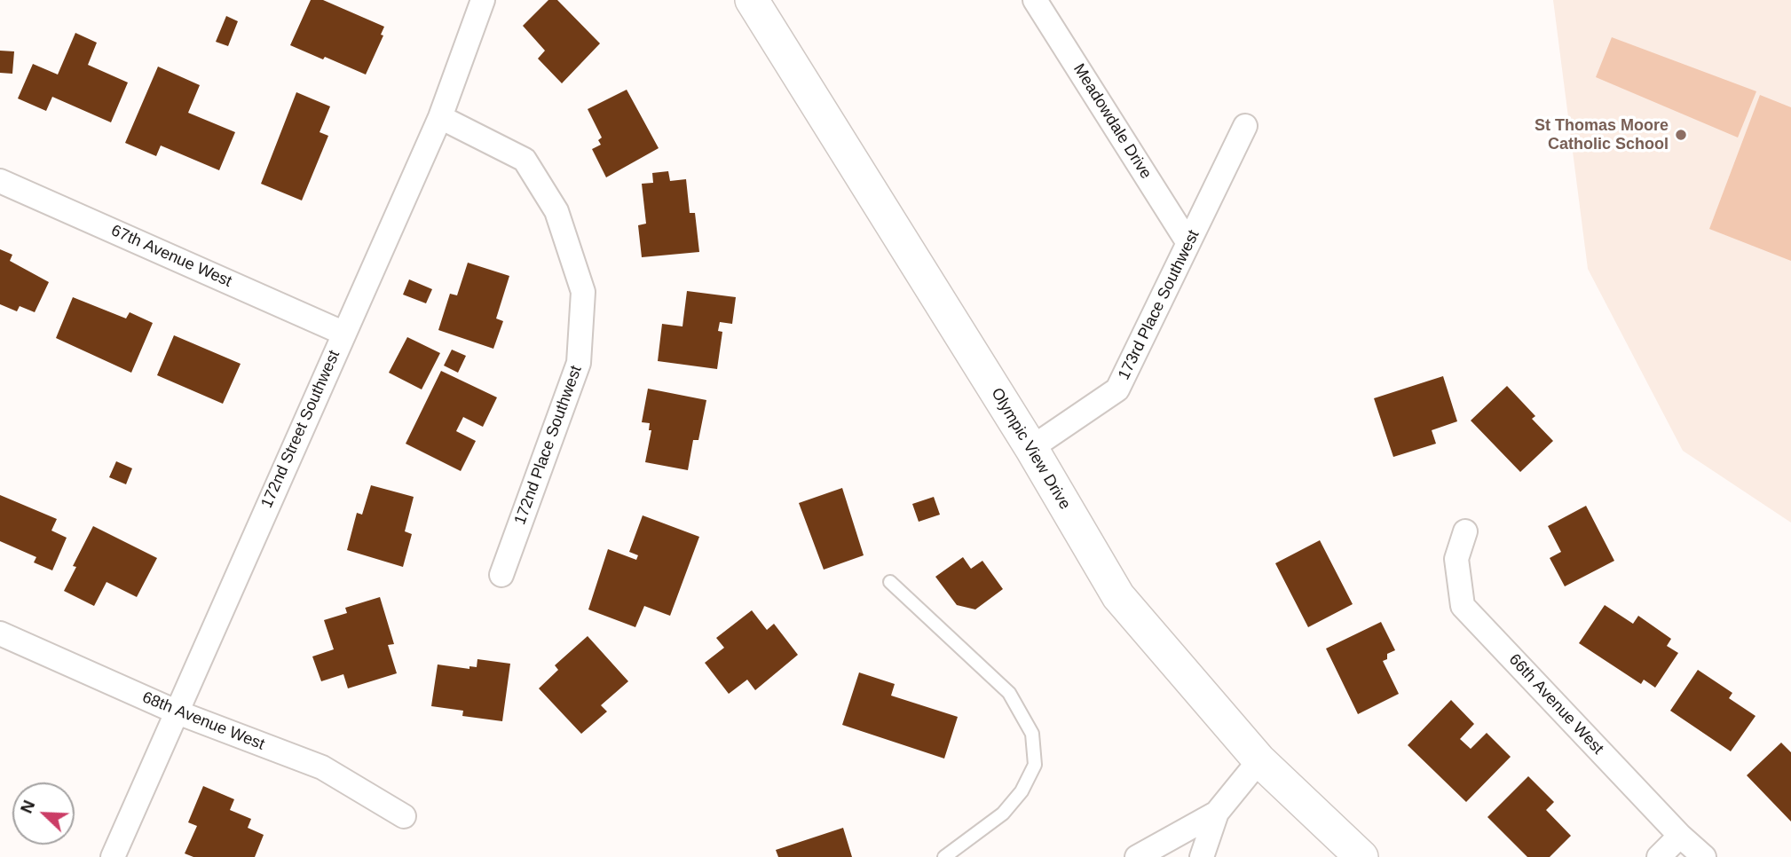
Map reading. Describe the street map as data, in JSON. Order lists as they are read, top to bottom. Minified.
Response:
{"streets":{"main road":["Olympic View Drive"],"street":["Meadowdale Drive","67th Avenue West","173rd Place Southwest","172nd Street Southwest","172nd Place Southwest","66th Avenue West","68th Avenue West"]},"crossings":[["Meadowdale Drive","173rd Place Southwest"],["67th Avenue West","172nd Street Southwest"],["173rd Place Southwest","Olympic View Drive"],["172nd Street Southwest","172nd Place Southwest"],["172nd Street Southwest","68th Avenue West"]],"places":["St Thomas Moore Catholic School"],"north":"top left"}
